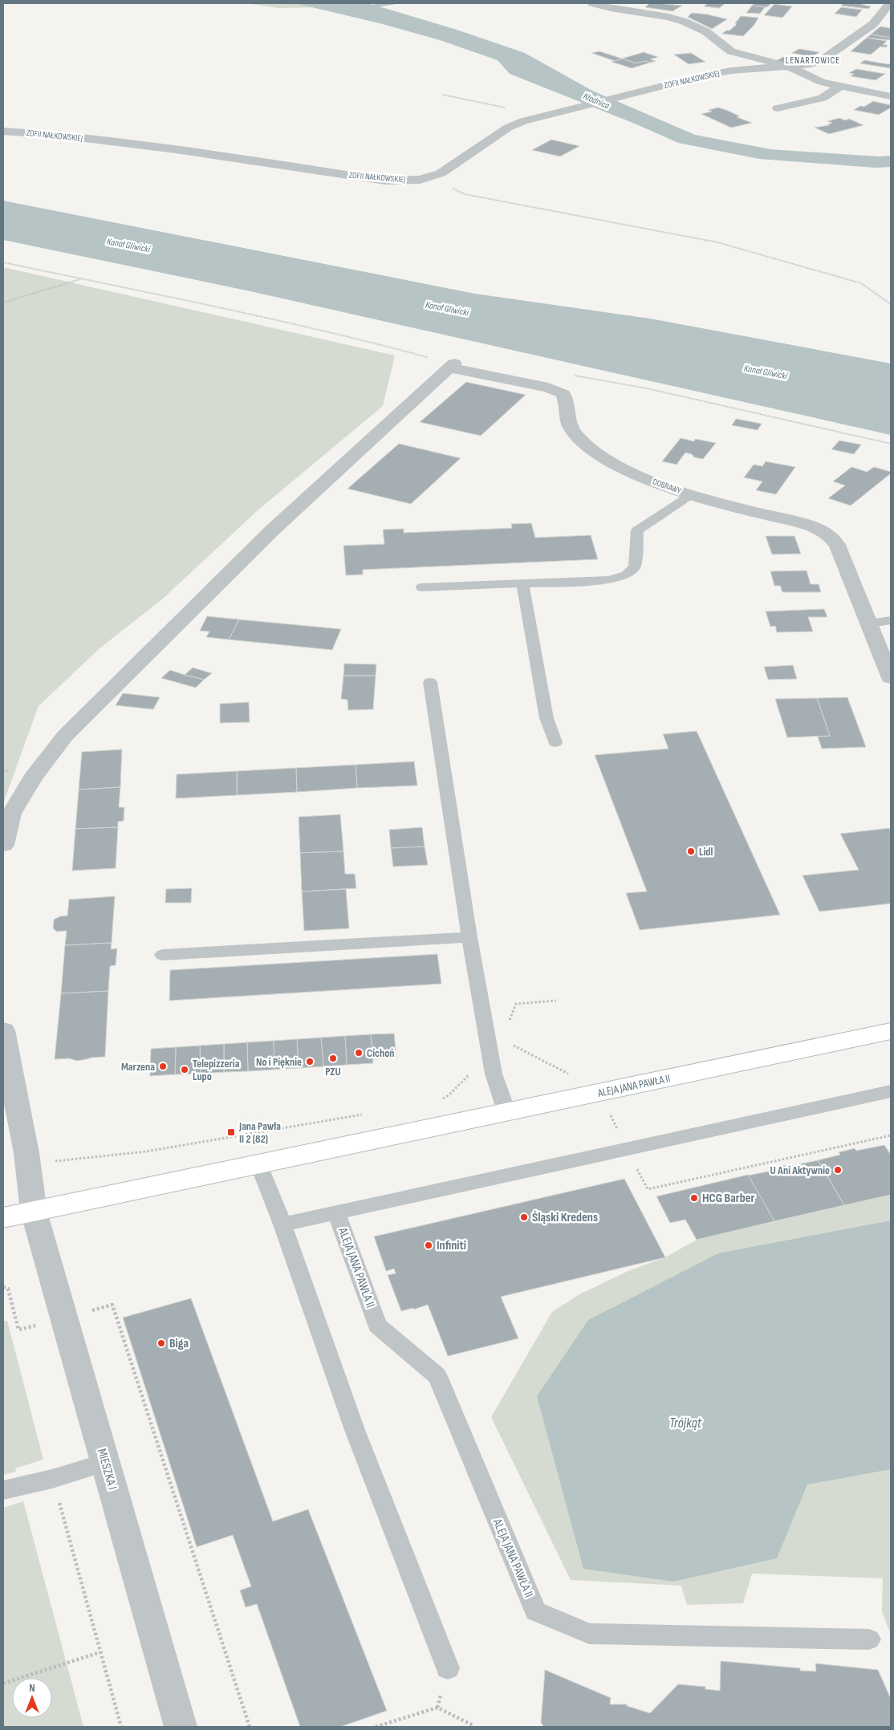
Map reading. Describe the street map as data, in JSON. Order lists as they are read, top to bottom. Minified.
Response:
{"streets":{"main road":["ALEJA JANA PAWŁA II"],"street":["ZOFII NAŁKOWSKIEJ","DOBRAWY","MIESZKA I"]},"crossings":[["ALEJA JANA PAWŁA II","MIESZKA I"]],"districts":["LENARTOWICE"],"water":["Kłodnica","Kanał Gliwicki","Trójkąt"],"places":{"other":["Lidl","Cichoń","PZU","No i Pięknie","Marzena","Telepizzeria Lupo","U Ani Aktywnie","HCG Barber","Śląski Kredens","Infiniti","Biga"],"transit":["Jana Pawła II 2 (82)"]},"north":"top"}
